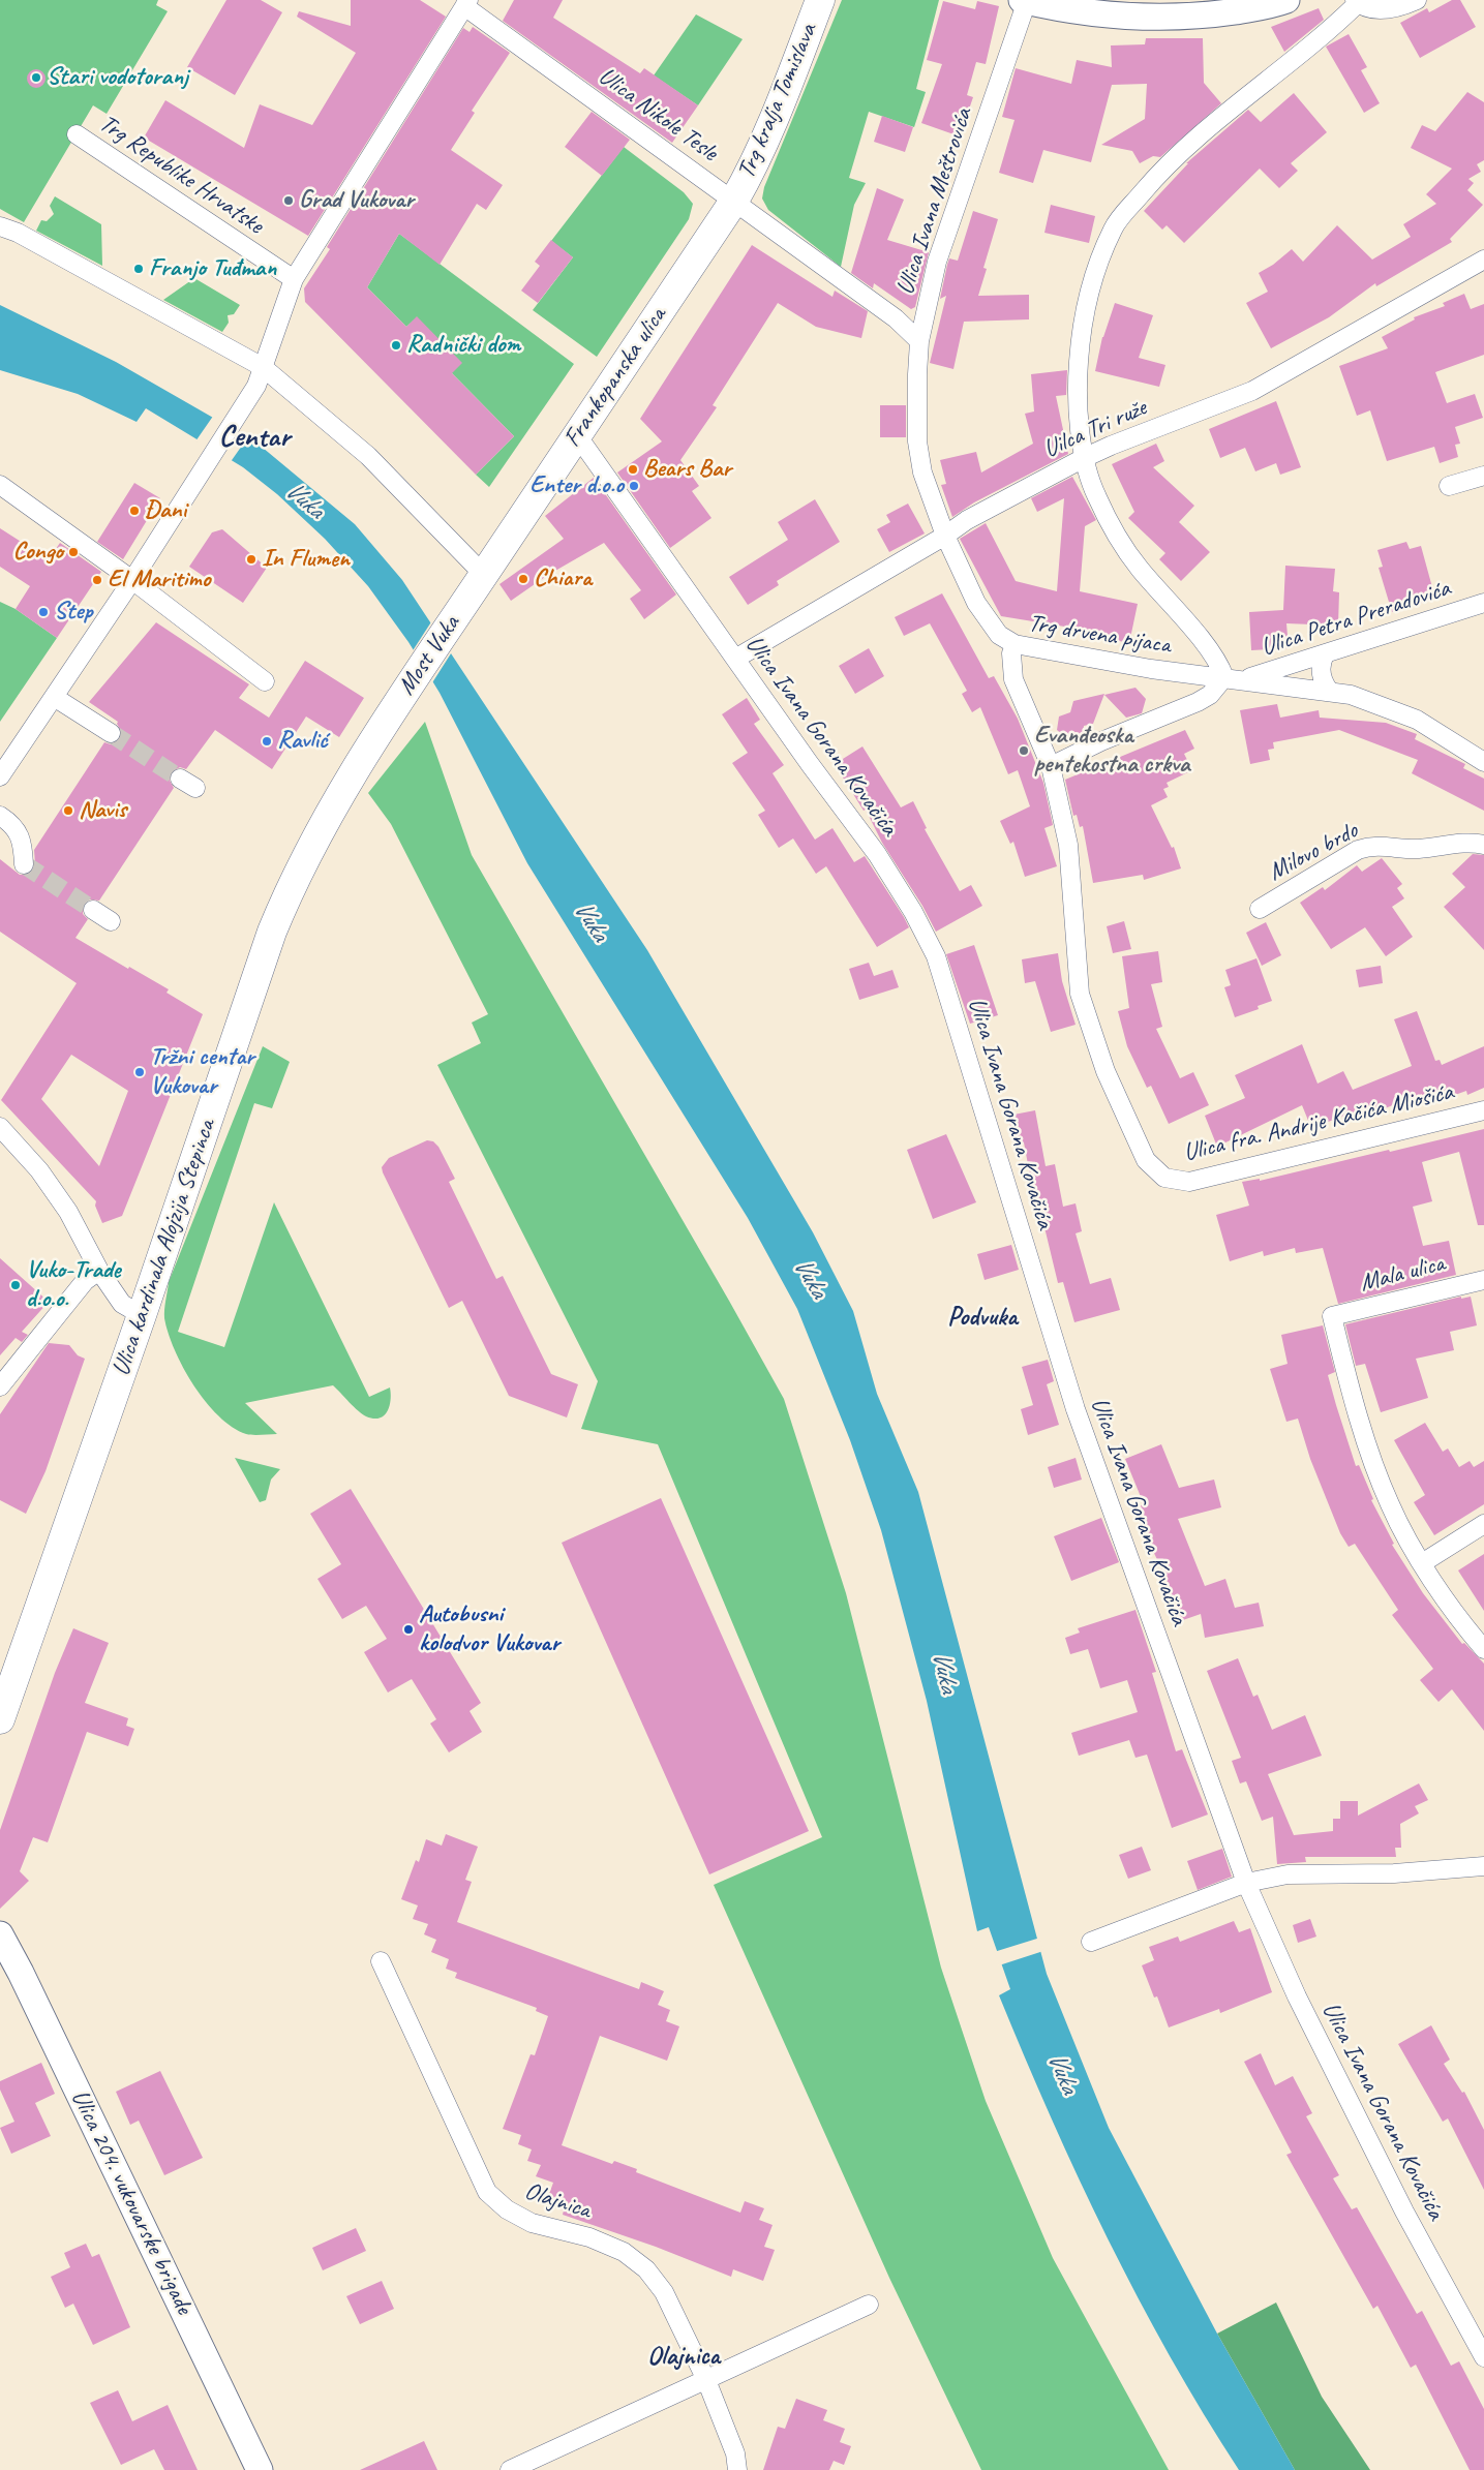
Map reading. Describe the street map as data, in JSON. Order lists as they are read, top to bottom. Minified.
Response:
{"streets":{"main road":["Trg kralja Tomislava","Frankopanska ulica","Most Vuka","Ulica kardinala Alojzija Stepinca"],"street":["Ulica Nikole Tesle","Trg Republike Hrvatske","Ulica Ivana Meštrovića","Uilca Tri ruže","Ulica Petra Preradovića","Trg drvena pijaca","Ulica Ivana Gorana Kovačića","Milovo brdo","Ulica fra. Andrije Kačića Miošića","Mala ulica","Olajnica","Ulica 204. vukovarske brigade"]},"crossings":[["Trg kralja Tomislava","Ulica Nikole Tesle"],["Trg kralja Tomislava","Frankopanska ulica"],["Ulica Nikole Tesle","Ulica Ivana Meštrovića"],["Ulica Nikole Tesle","Frankopanska ulica"],["Ulica Ivana Meštrovića","Uilca Tri ruže"],["Ulica Ivana Meštrovića","Trg drvena pijaca"],["Frankopanska ulica","Most Vuka"],["Frankopanska ulica","Ulica Ivana Gorana Kovačića"],["Uilca Tri ruže","Ulica Ivana Gorana Kovačića"],["Ulica Petra Preradovića","Trg drvena pijaca"],["Trg drvena pijaca","Ulica fra. Andrije Kačića Miošića"],["Most Vuka","Ulica kardinala Alojzija Stepinca"]],"districts":["Centar","Podvuka","Olajnica"],"water":["Vuka"],"places":["Stari vodotoranj","Grad Vukovar","Franjo Tuđman","Radnički dom","Bears Bar","Enter d.o.o","Đani","Congo","In Flumen","Chiara","El Maritimo","Step","Ravlić","Evanđeoska pentekostna crkva","Navis","Tržni centar Vukovar","Vuko-Trade d.o.o.","Autobusni kolodvor Vukovar"]}
